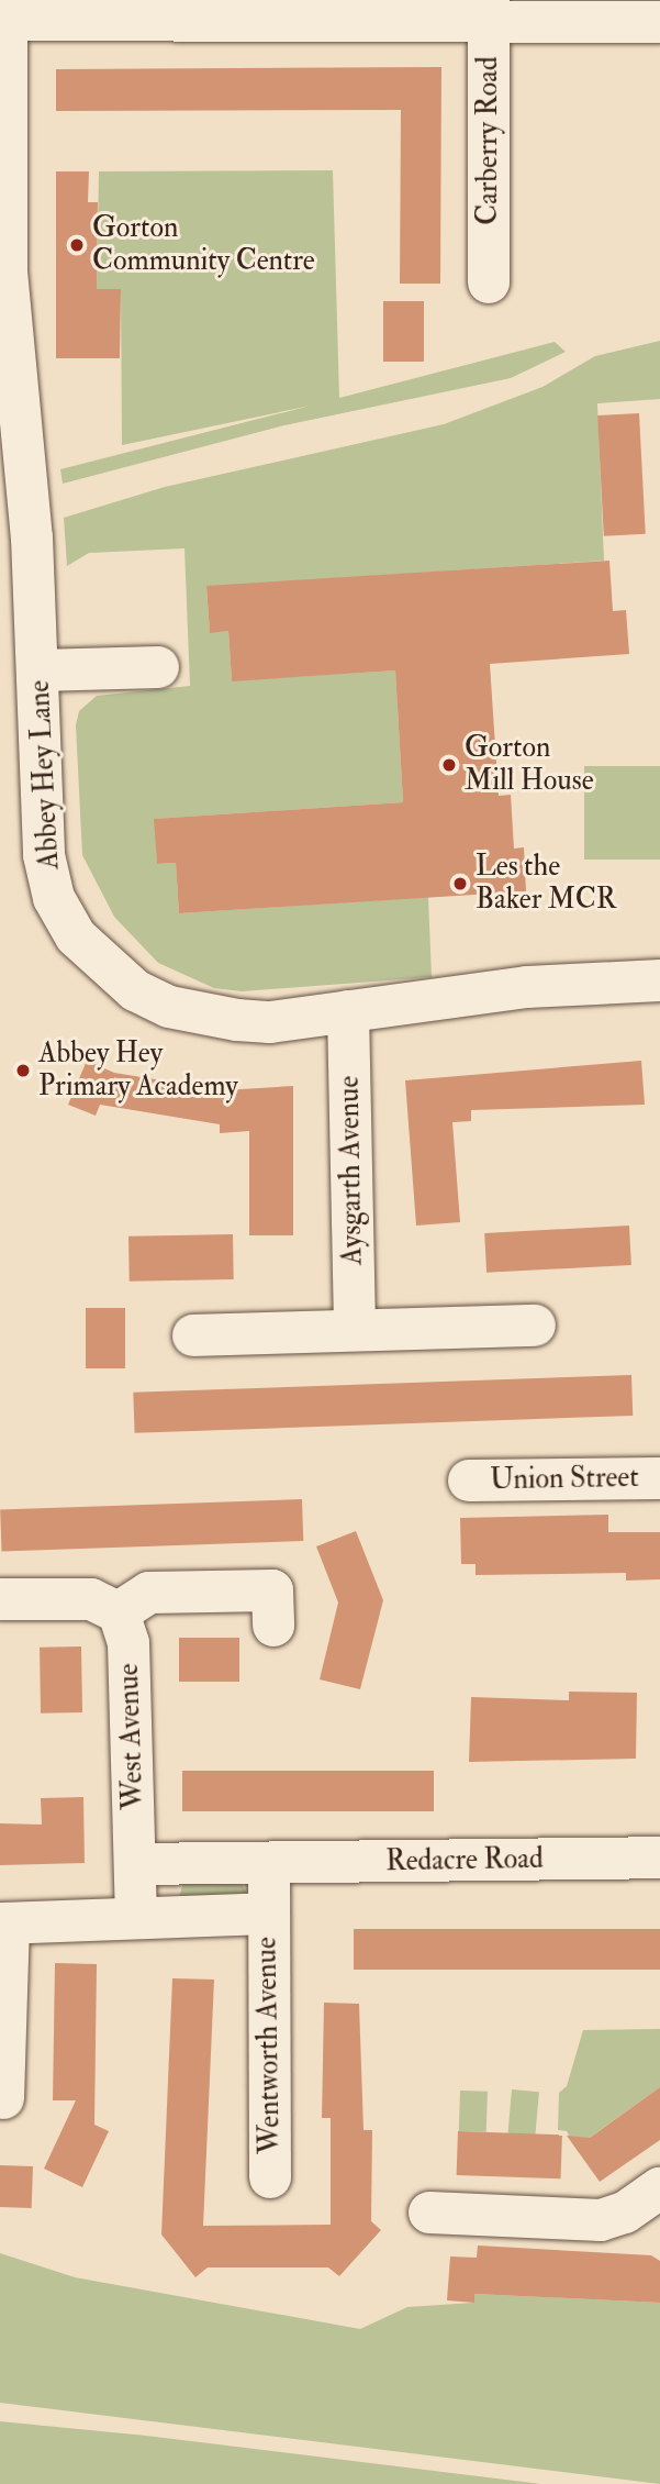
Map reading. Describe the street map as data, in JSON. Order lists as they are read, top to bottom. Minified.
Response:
{"streets":{"street":["Carberry Road","Abbey Hey Lane","Aysgarth Avenue","Union Street","West Avenue","Redacre Road","Wentworth Avenue"]},"crossings":[["Abbey Hey Lane","Aysgarth Avenue"],["West Avenue","Redacre Road"]],"places":["Gorton Community Centre","Gorton Mill House","Les the Baker MCR","Abbey Hey Primary Academy"]}
